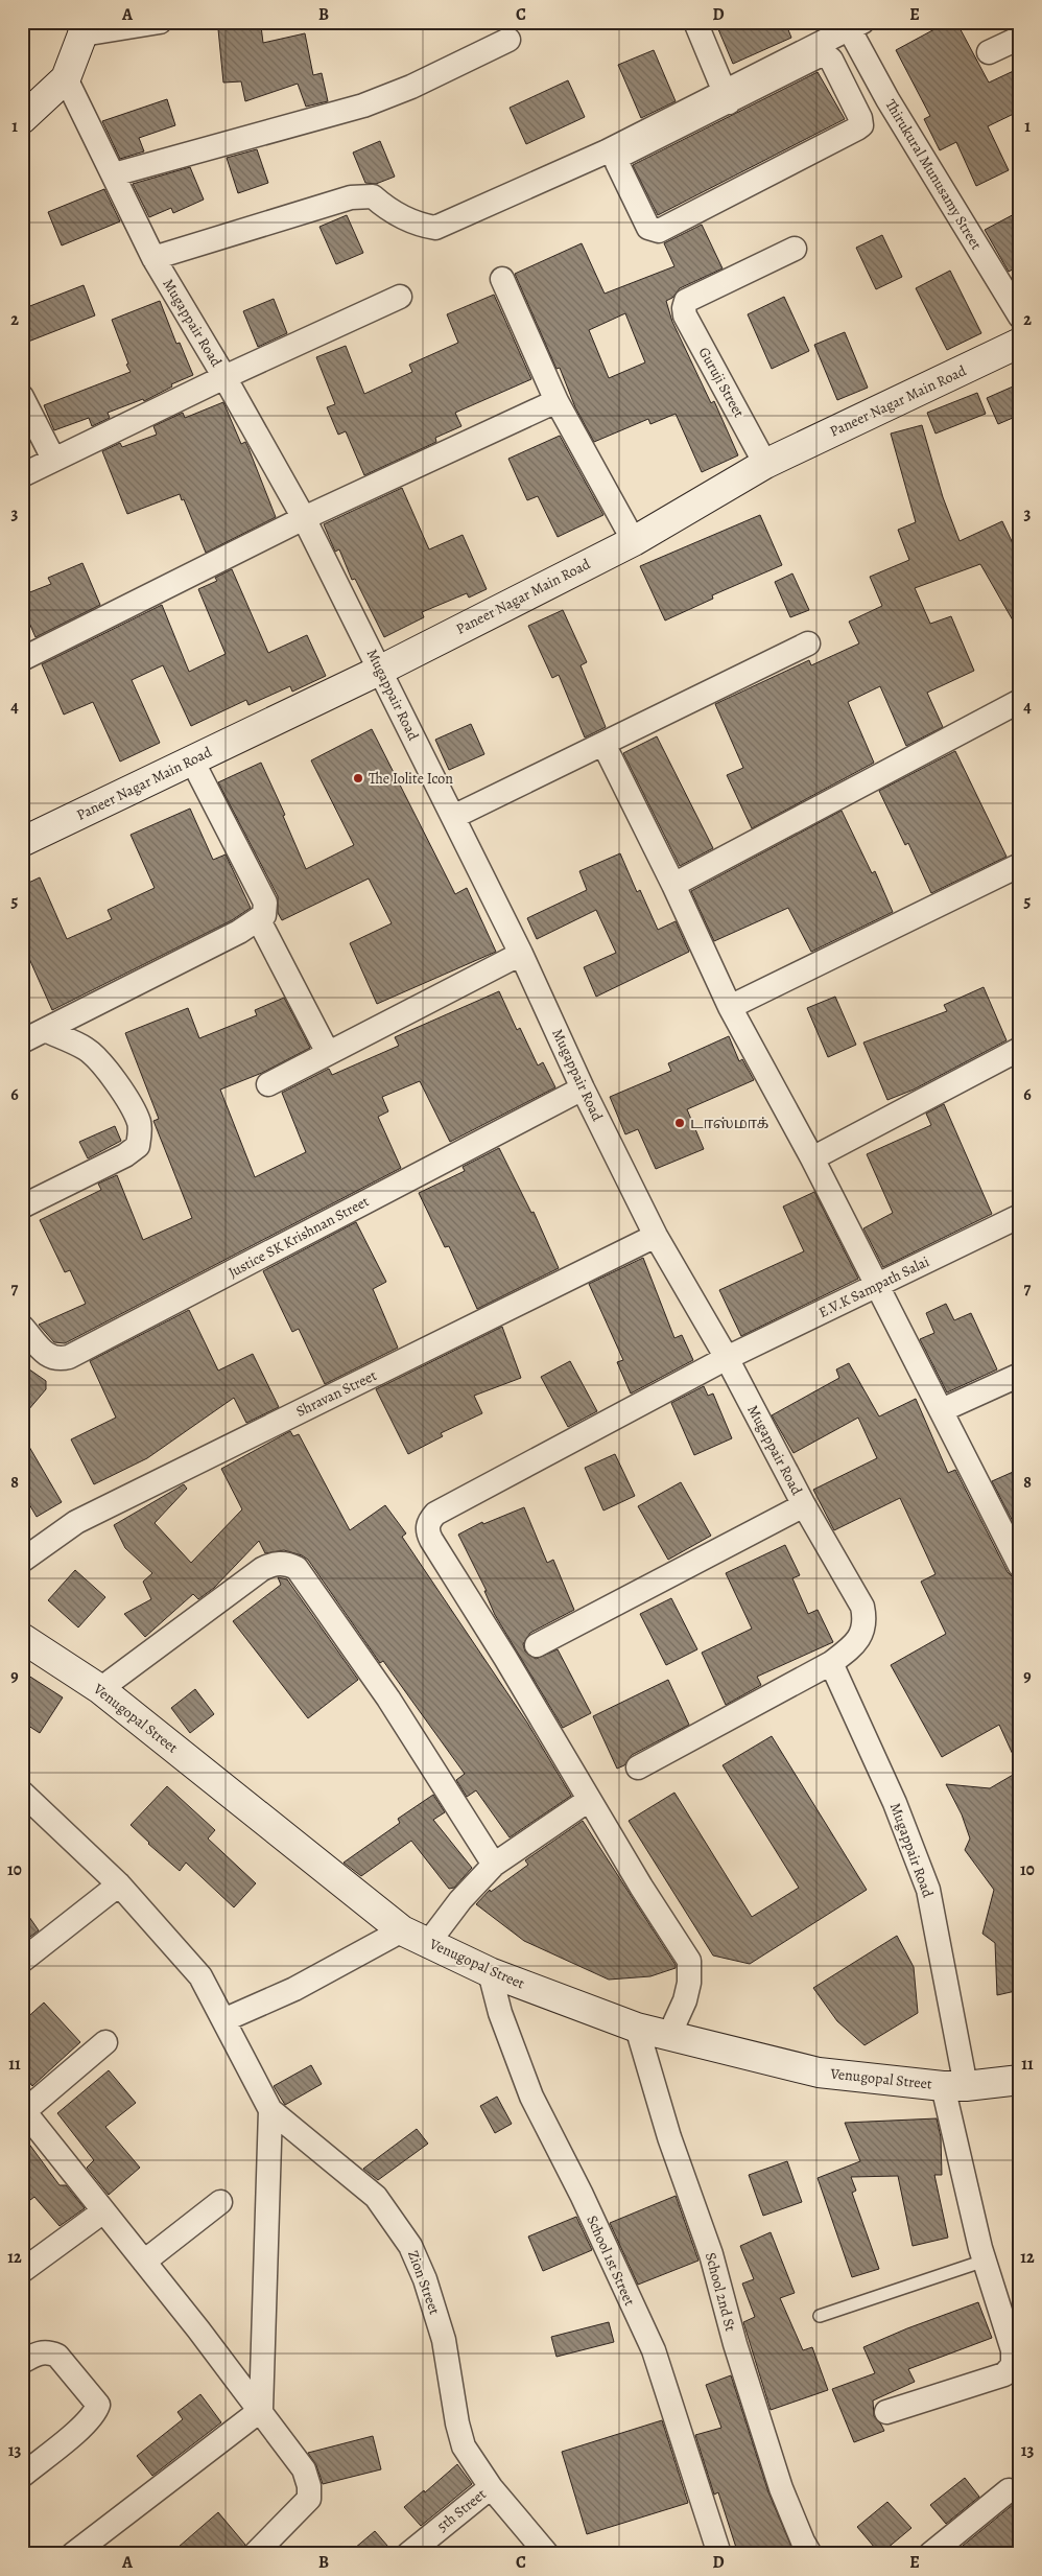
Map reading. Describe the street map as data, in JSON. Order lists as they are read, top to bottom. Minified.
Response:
{"streets":{"street":["Thirukural Munusamy Street","Mugappair Road","Guruji Street","Paneer Nagar Main Road","Justice SK Krishnan Street","E.V.K Sampath Salai","Shravan Street","Venugopal Street","School 1st Street","Zion Street","School 2nd St","5th Street"]},"crossings":[["Mugappair Road","Paneer Nagar Main Road"],["Mugappair Road","Justice SK Krishnan Street"],["Mugappair Road","E.V.K Sampath Salai"],["Mugappair Road","Shravan Street"],["Mugappair Road","Venugopal Street"],["Guruji Street","Paneer Nagar Main Road"],["Venugopal Street","School 1st Street"],["Venugopal Street","School 2nd St"],["Zion Street","5th Street"]],"places":["The Iolite Icon","டாஸ்மாக்"],"grid":{"columns":["A","B","C","D","E"],"rows":["1","2","3","4","5","6","7","8","9","10","11","12","13"]}}
